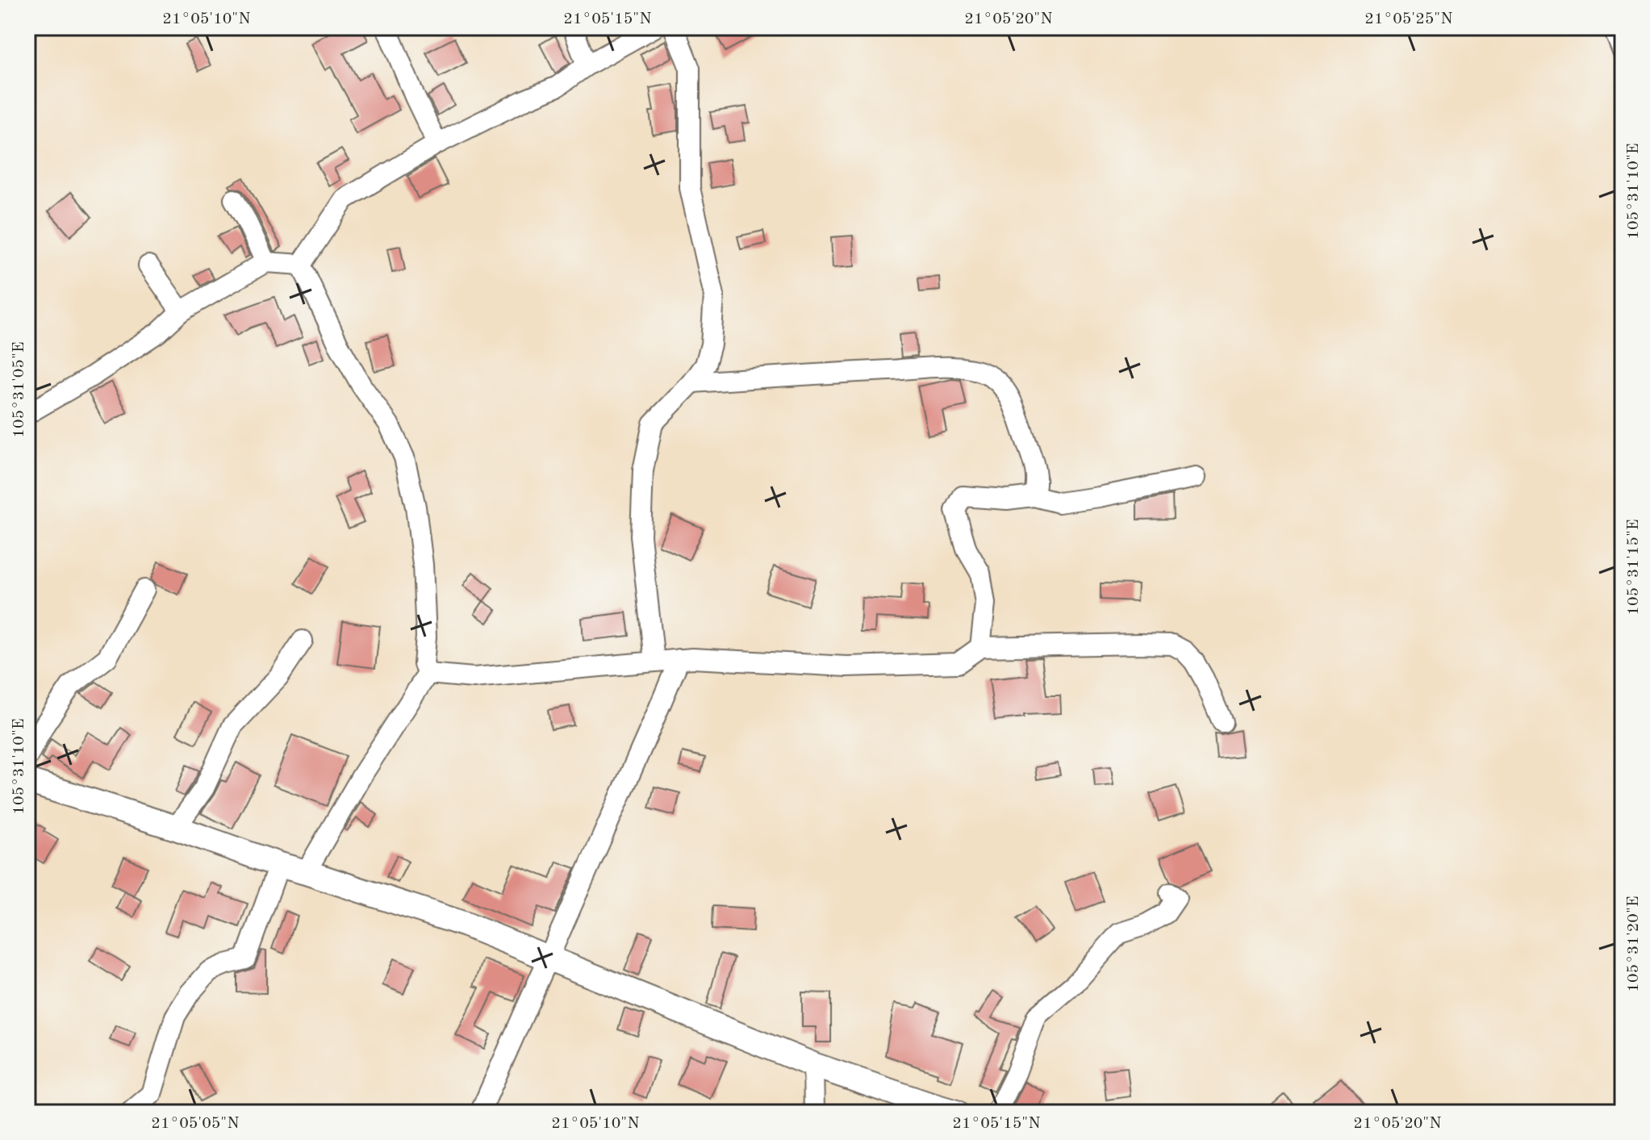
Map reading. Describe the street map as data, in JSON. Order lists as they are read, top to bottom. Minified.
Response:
{"coordinates":["21°05'10\"N","21°05'15\"N","21°05'20\"N","21°05'25\"N","105°31'10\"E","105°31'05\"E","105°31'15\"E","105°31'20\"E","21°05'05\"N"]}
